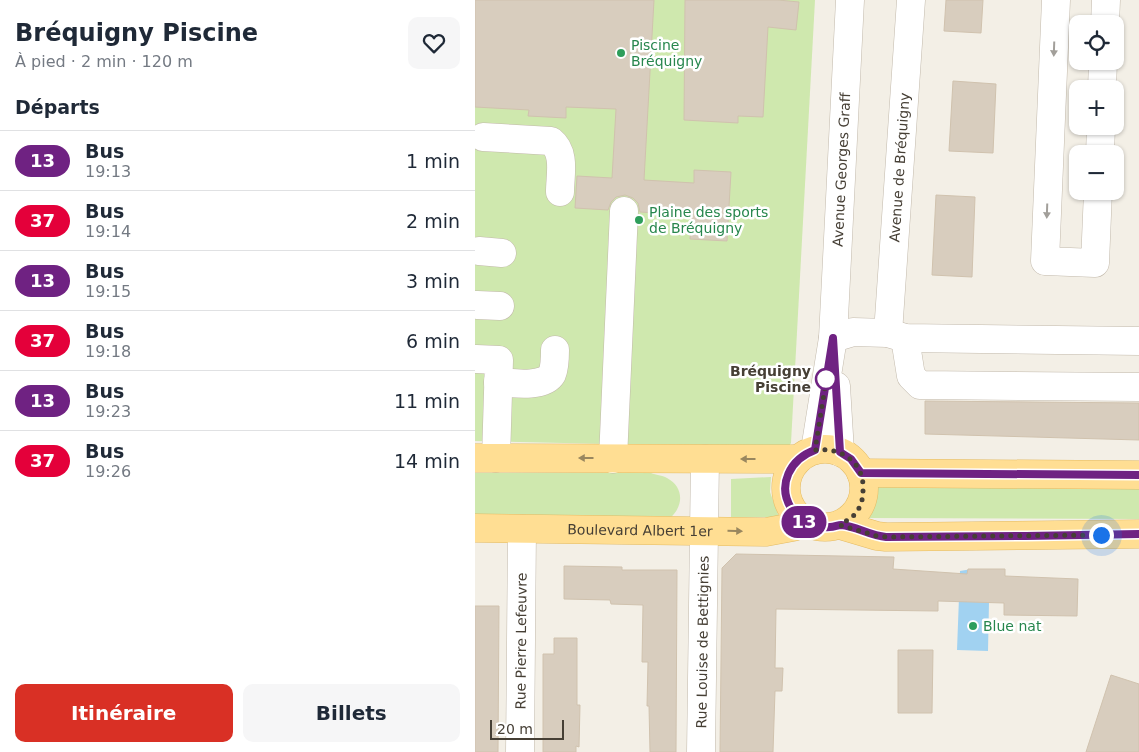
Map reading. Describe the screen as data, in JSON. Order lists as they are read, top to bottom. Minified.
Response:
{"streets":{"main road":["Boulevard Albert 1er"],"street":["Avenue de Bréquigny","Avenue Georges Graff","Rue Pierre Lefeuvre","Rue Louise de Bettignies"]},"crossings":[["Avenue Georges Graff","Boulevard Albert 1er"],["Boulevard Albert 1er","Rue Pierre Lefeuvre"],["Boulevard Albert 1er","Rue Louise de Bettignies"]],"places":["Piscine Bréquigny","Plaine des sports de Bréquigny","Bréquigny Piscine","Blue nat"],"lines":["bus line 13"],"scale_bar":"20 m","page":{"heading":[["Bréquigny Piscine","À pied · 2 min · 120 m"],"Départs"],"on_map":"13","map_buttons":["+","−"],"list":[{"mark":"13","name":"Bus","note":"19:13","value":"1 min"},{"mark":"37","name":"Bus","note":"19:14","value":"2 min"},{"mark":"13","name":"Bus","note":"19:15","value":"3 min"},{"mark":"37","name":"Bus","note":"19:18","value":"6 min"},{"mark":"13","name":"Bus","note":"19:23","value":"11 min"},{"mark":"37","name":"Bus","note":"19:26","value":"14 min"}],"buttons":["Itinéraire","Billets"],"scale":"20 m"}}
